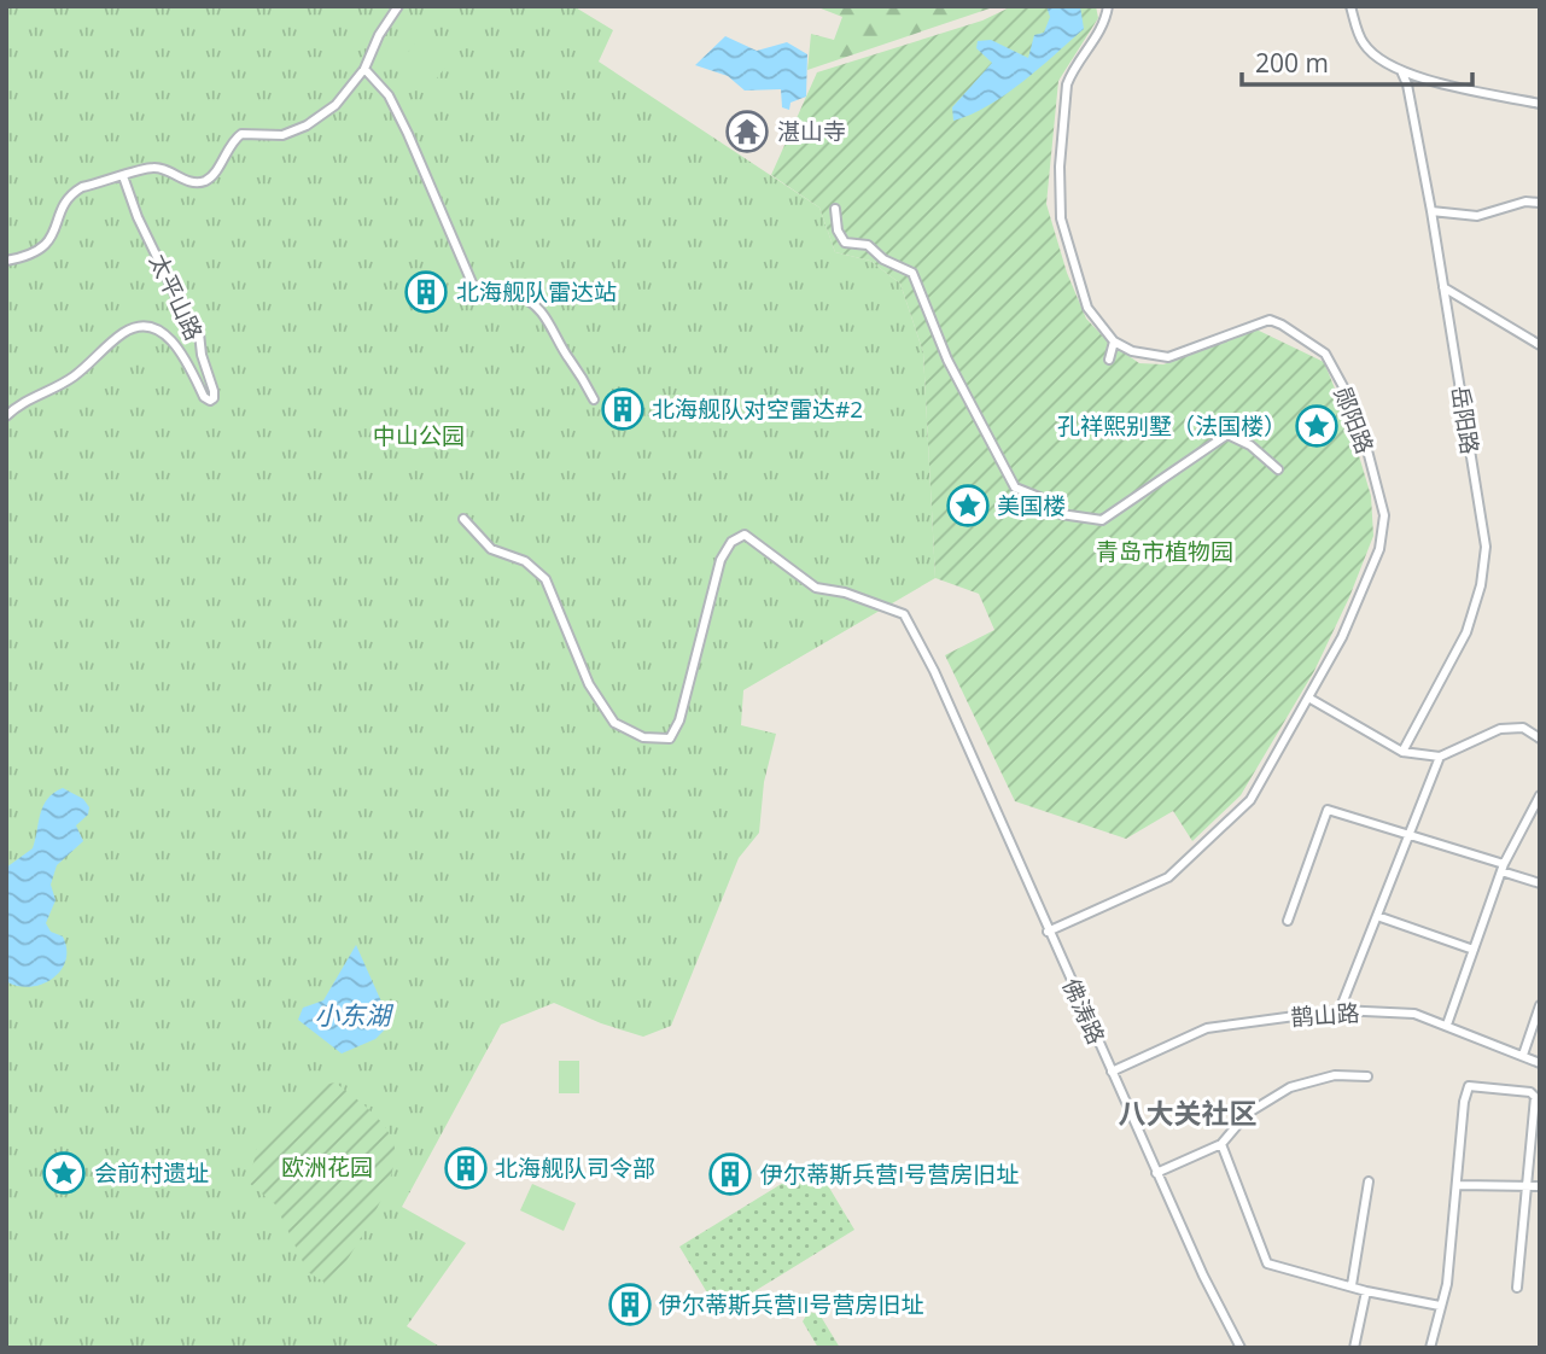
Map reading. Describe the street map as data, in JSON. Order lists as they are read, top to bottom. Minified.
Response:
{"streets":{"street":["太平山路","郧阳路","岳阳路","佛涛路","鹊山路"]},"crossings":[["郧阳路","佛涛路"],["佛涛路","鹊山路"]],"districts":["八大关社区"],"water":["小东湖"],"parks":["中山公园","青岛市植物园","欧洲花园"],"places":{"temple":["湛山寺"],"building":["北海舰队雷达站","北海舰队对空雷达#2","北海舰队司令部","伊尔蒂斯兵营I号营房旧址","伊尔蒂斯兵营II号营房旧址"],"place":["孔祥熙别墅（法国楼）","美国楼","会前村遗址"]},"scale_bar":"200 m"}
